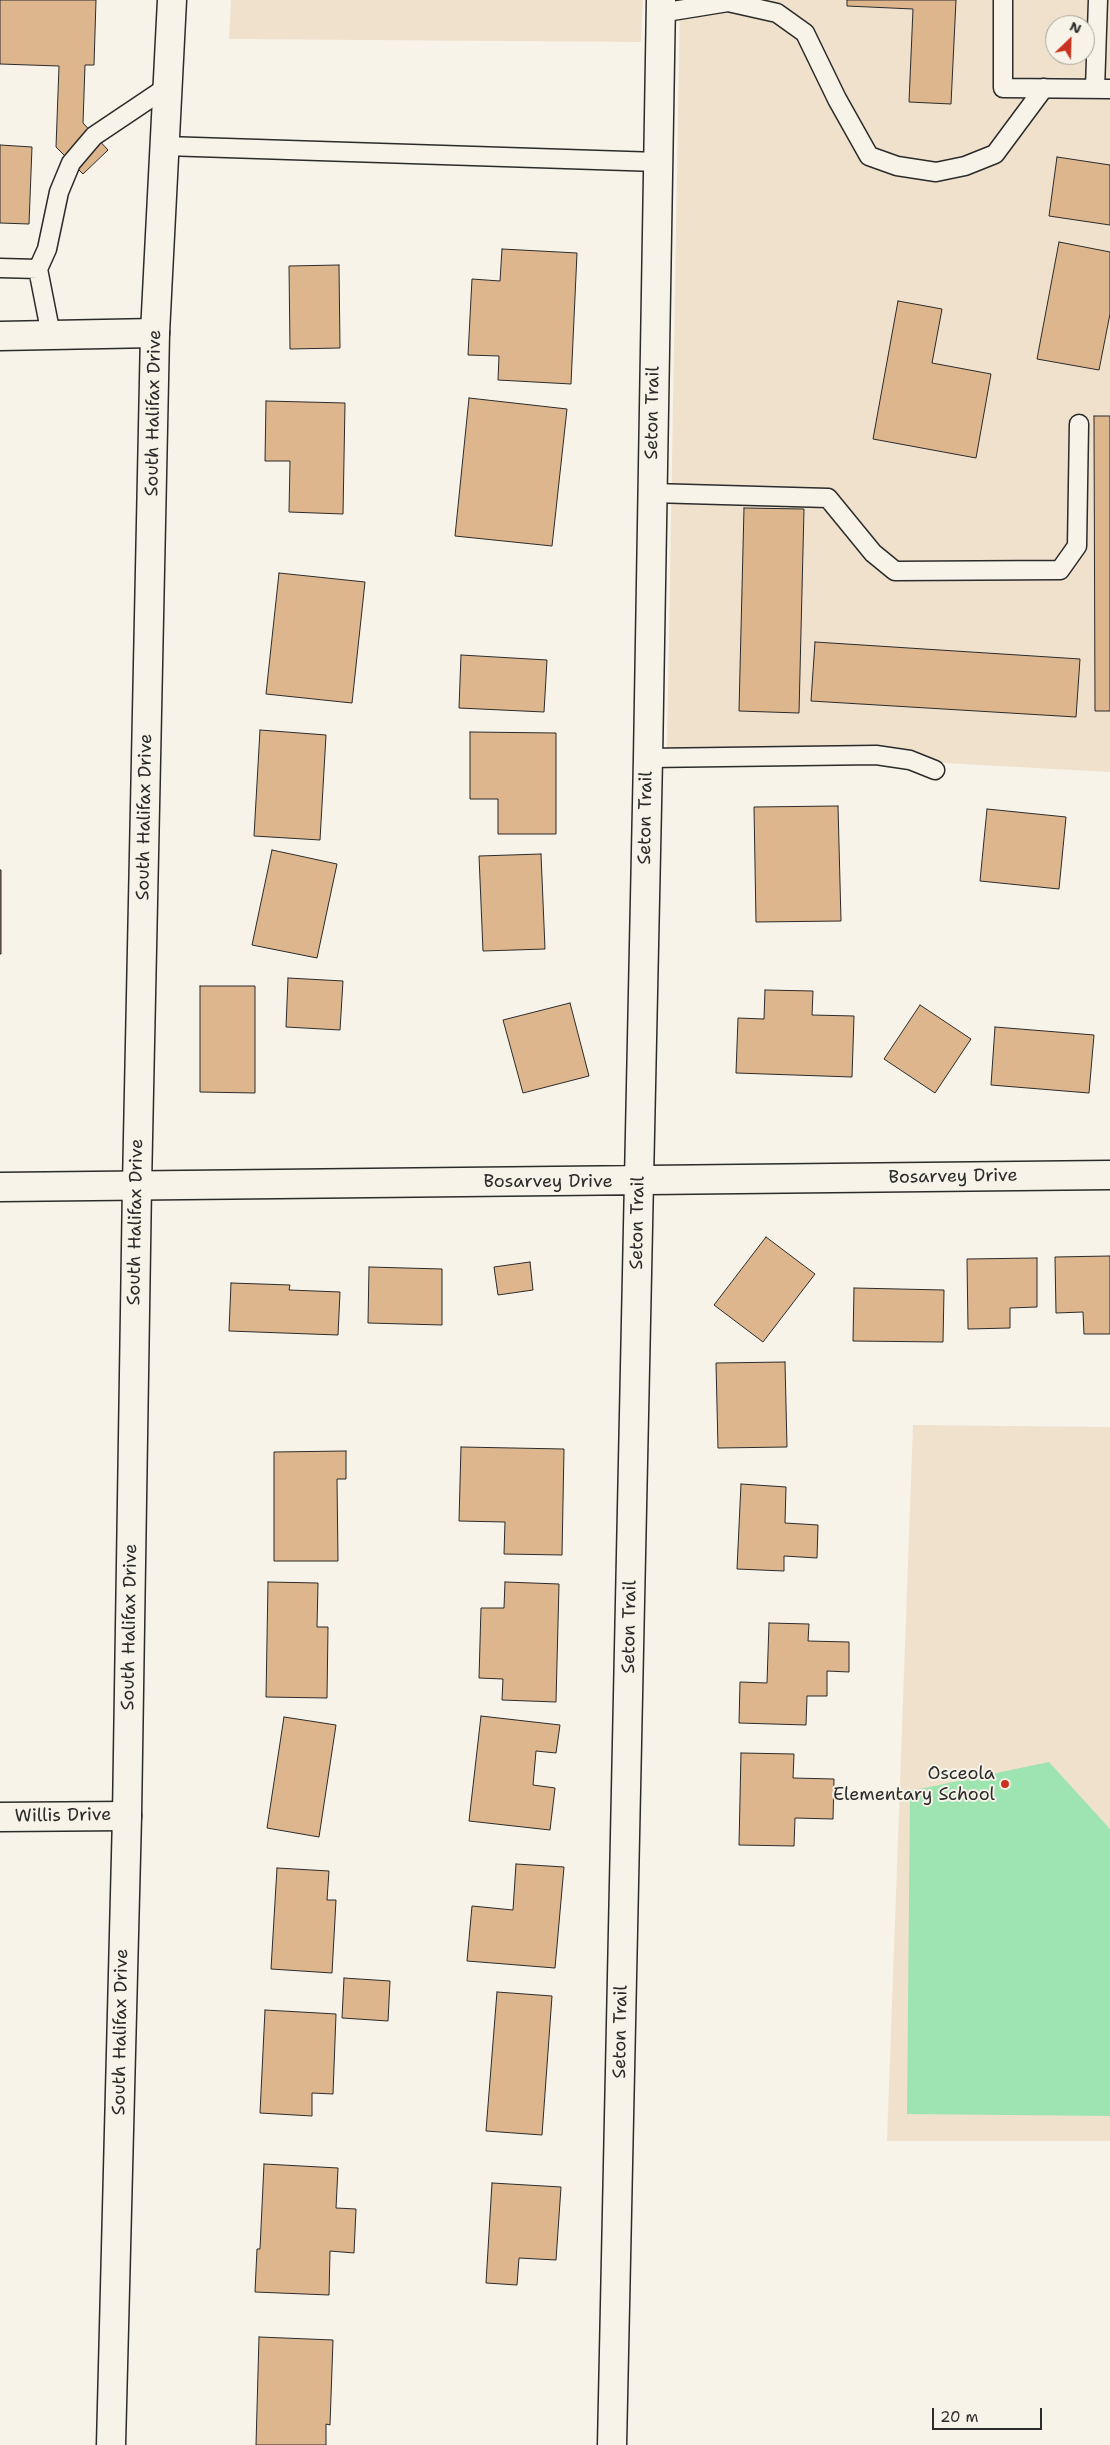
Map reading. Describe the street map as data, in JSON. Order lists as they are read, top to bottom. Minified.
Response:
{"streets":{"street":["South Halifax Drive","Seton Trail","Bosarvey Drive","Willis Drive"]},"crossings":[["South Halifax Drive","Bosarvey Drive"],["South Halifax Drive","Willis Drive"],["Seton Trail","Bosarvey Drive"]],"places":["Osceola Elementary School"],"scale_bar":"20 m","north":"top right"}
